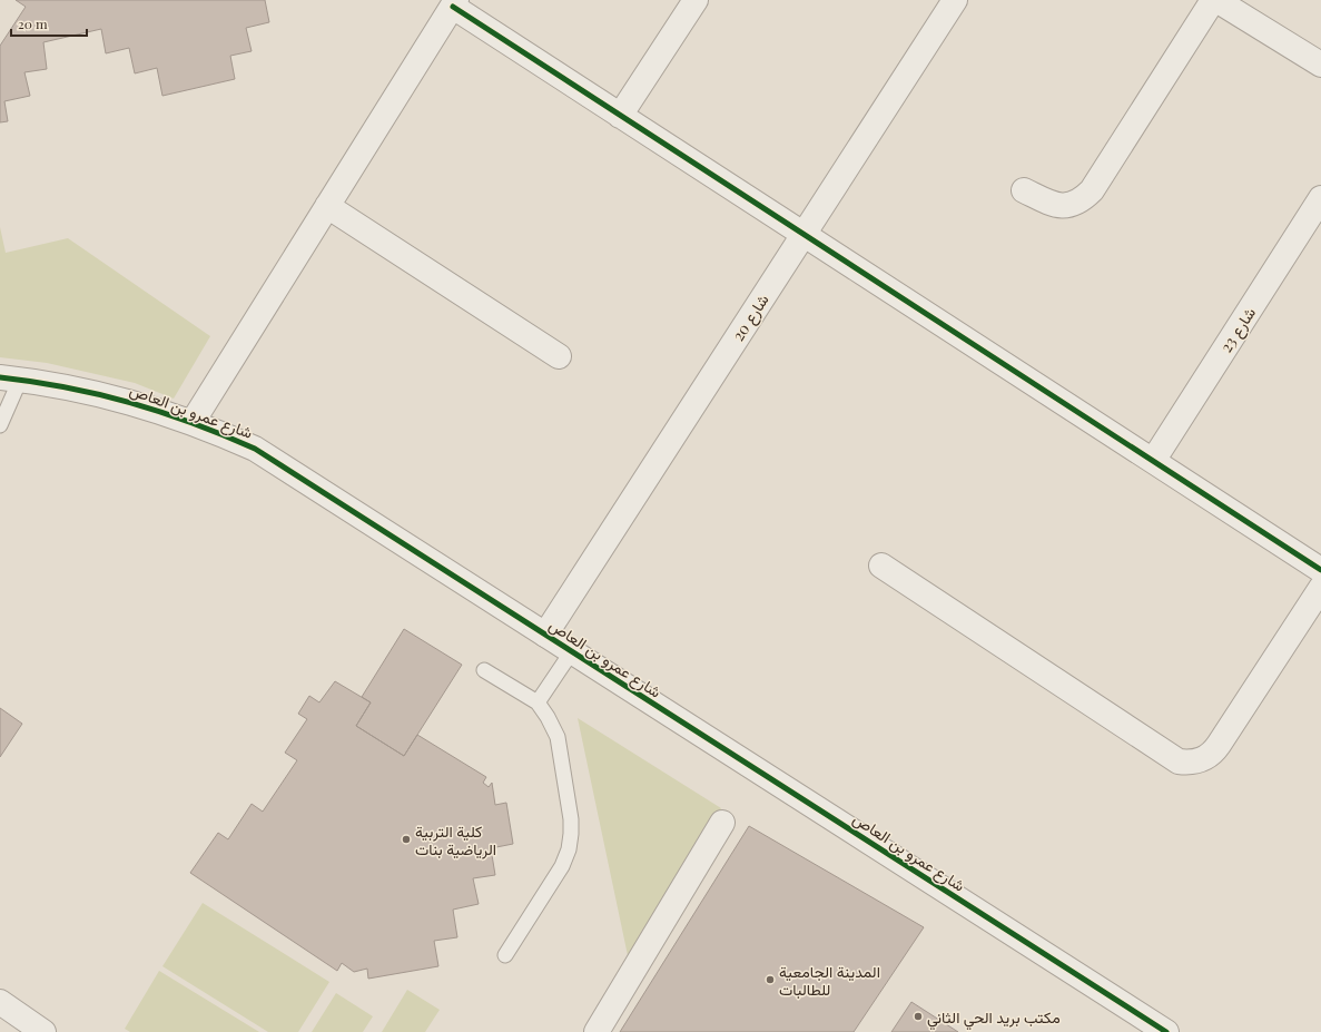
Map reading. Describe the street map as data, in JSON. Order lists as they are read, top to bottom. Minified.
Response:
{"streets":{"street":["شارع 20","شارع 23","شارع عمرو بن العاص"]},"crossings":[["شارع 20","شارع عمرو بن العاص"]],"places":["كلية التربية الرياضية بنات","المدينة الجامعية للطالبات","مكتب بريد الحي الثاني"],"scale_bar":"20 m"}
